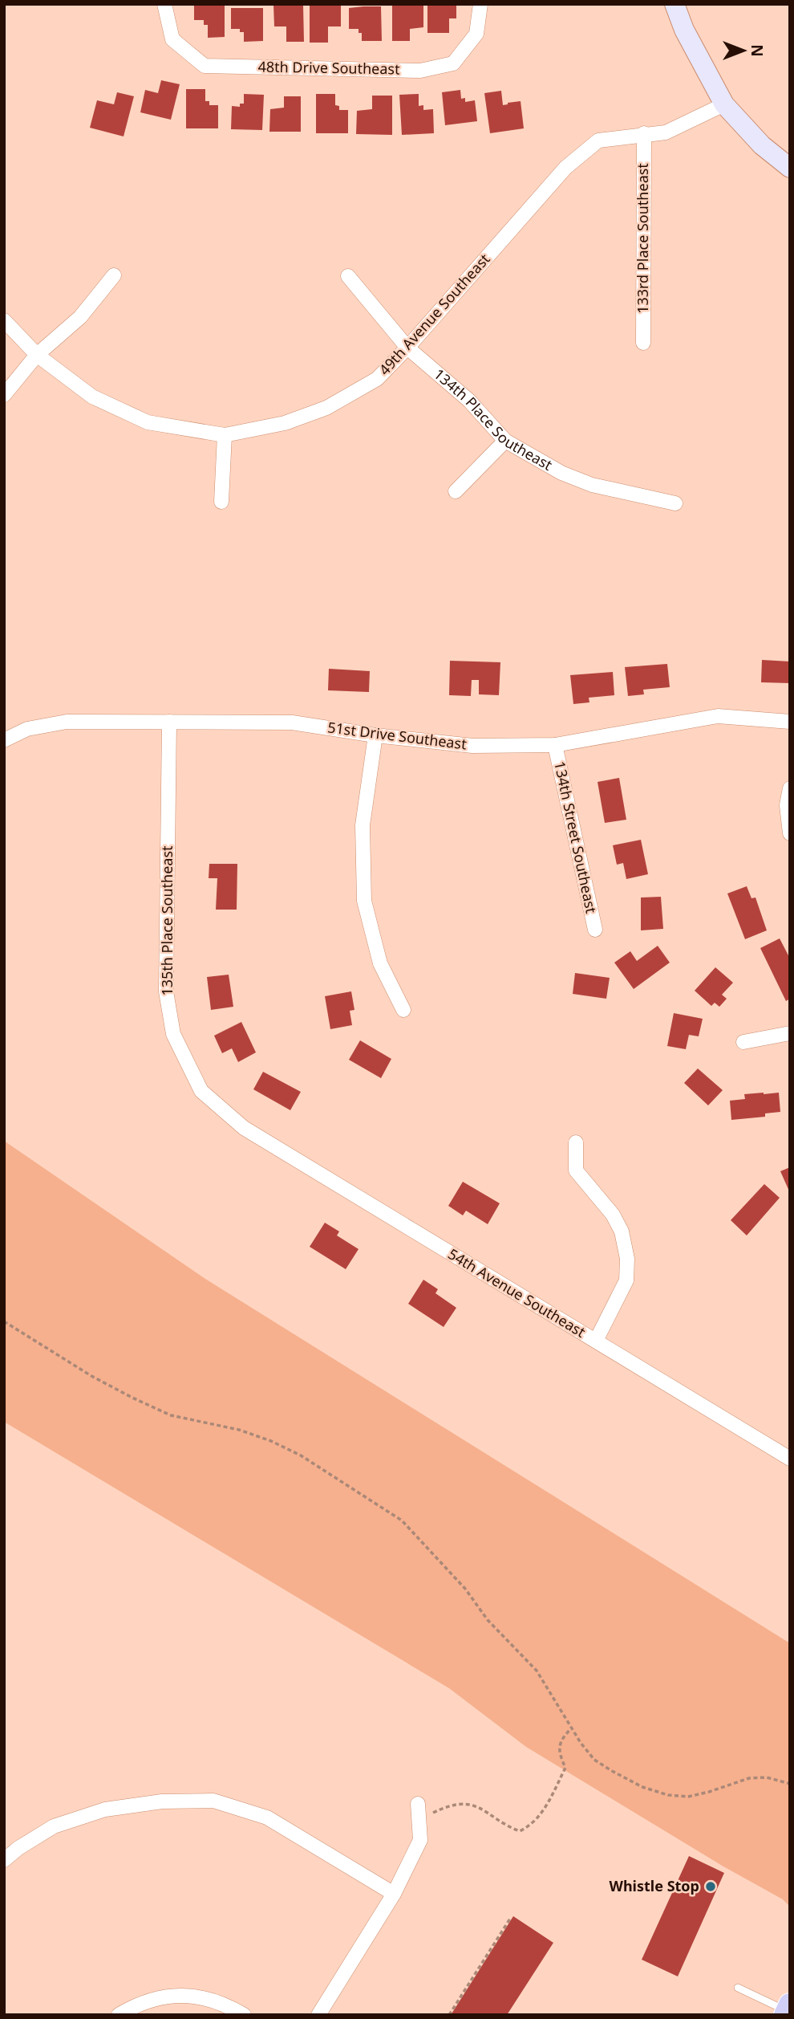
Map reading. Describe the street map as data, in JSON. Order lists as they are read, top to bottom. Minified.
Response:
{"streets":{"street":["48th Drive Southeast","133rd Place Southeast","49th Avenue Southeast","134th Place Southeast","51st Drive Southeast","134th Street Southeast","135th Place Southeast","54th Avenue Southeast"]},"crossings":[["133rd Place Southeast","49th Avenue Southeast"],["49th Avenue Southeast","134th Place Southeast"],["51st Drive Southeast","134th Street Southeast"],["51st Drive Southeast","135th Place Southeast"],["135th Place Southeast","54th Avenue Southeast"]],"places":["Whistle Stop"],"north":"right"}
